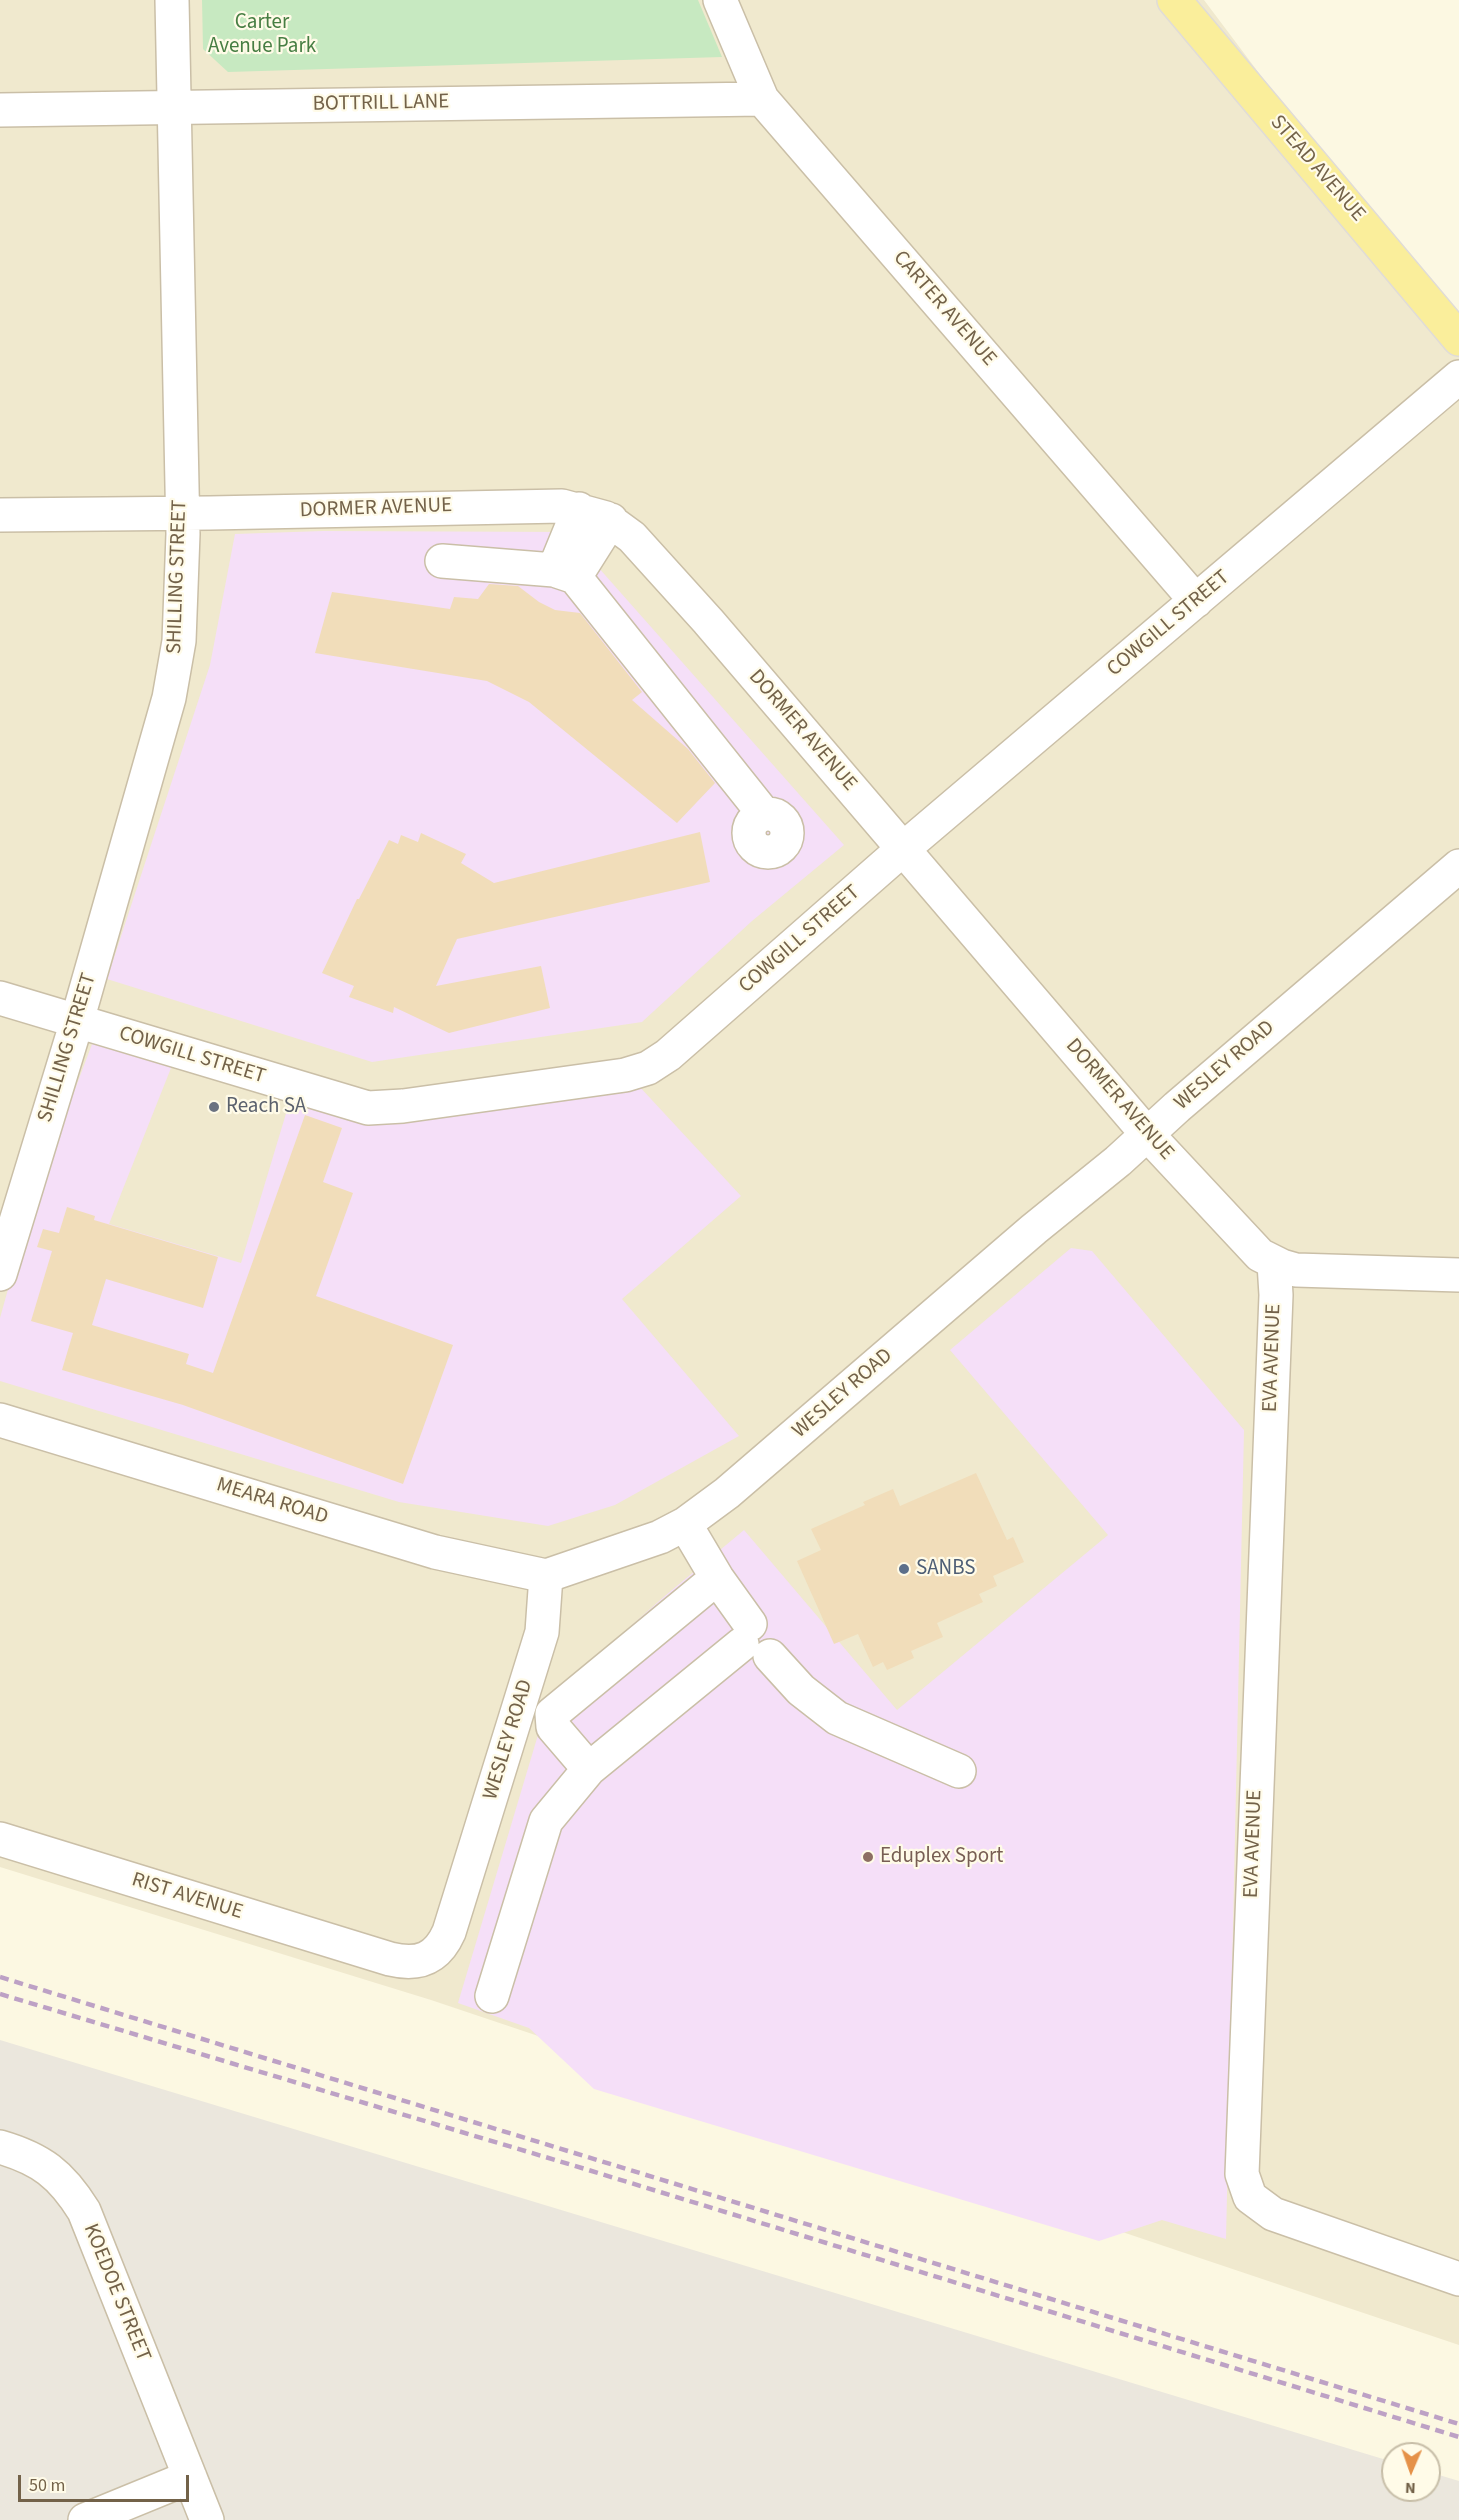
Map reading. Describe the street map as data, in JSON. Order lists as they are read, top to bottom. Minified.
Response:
{"streets":{"main road":["STEAD AVENUE"],"street":["BOTTRILL LANE","CARTER AVENUE","DORMER AVENUE","SHILLING STREET","COWGILL STREET","WESLEY ROAD","EVA AVENUE","MEARA ROAD","RIST AVENUE","KOEDOE STREET"]},"crossings":[["BOTTRILL LANE","CARTER AVENUE"],["BOTTRILL LANE","SHILLING STREET"],["CARTER AVENUE","COWGILL STREET"],["DORMER AVENUE","SHILLING STREET"],["DORMER AVENUE","COWGILL STREET"],["DORMER AVENUE","WESLEY ROAD"],["DORMER AVENUE","EVA AVENUE"],["SHILLING STREET","COWGILL STREET"],["WESLEY ROAD","MEARA ROAD"],["WESLEY ROAD","RIST AVENUE"]],"parks":["Carter Avenue Park"],"places":["Reach SA","SANBS","Eduplex Sport"],"scale_bar":"50 m","north":"bottom"}
